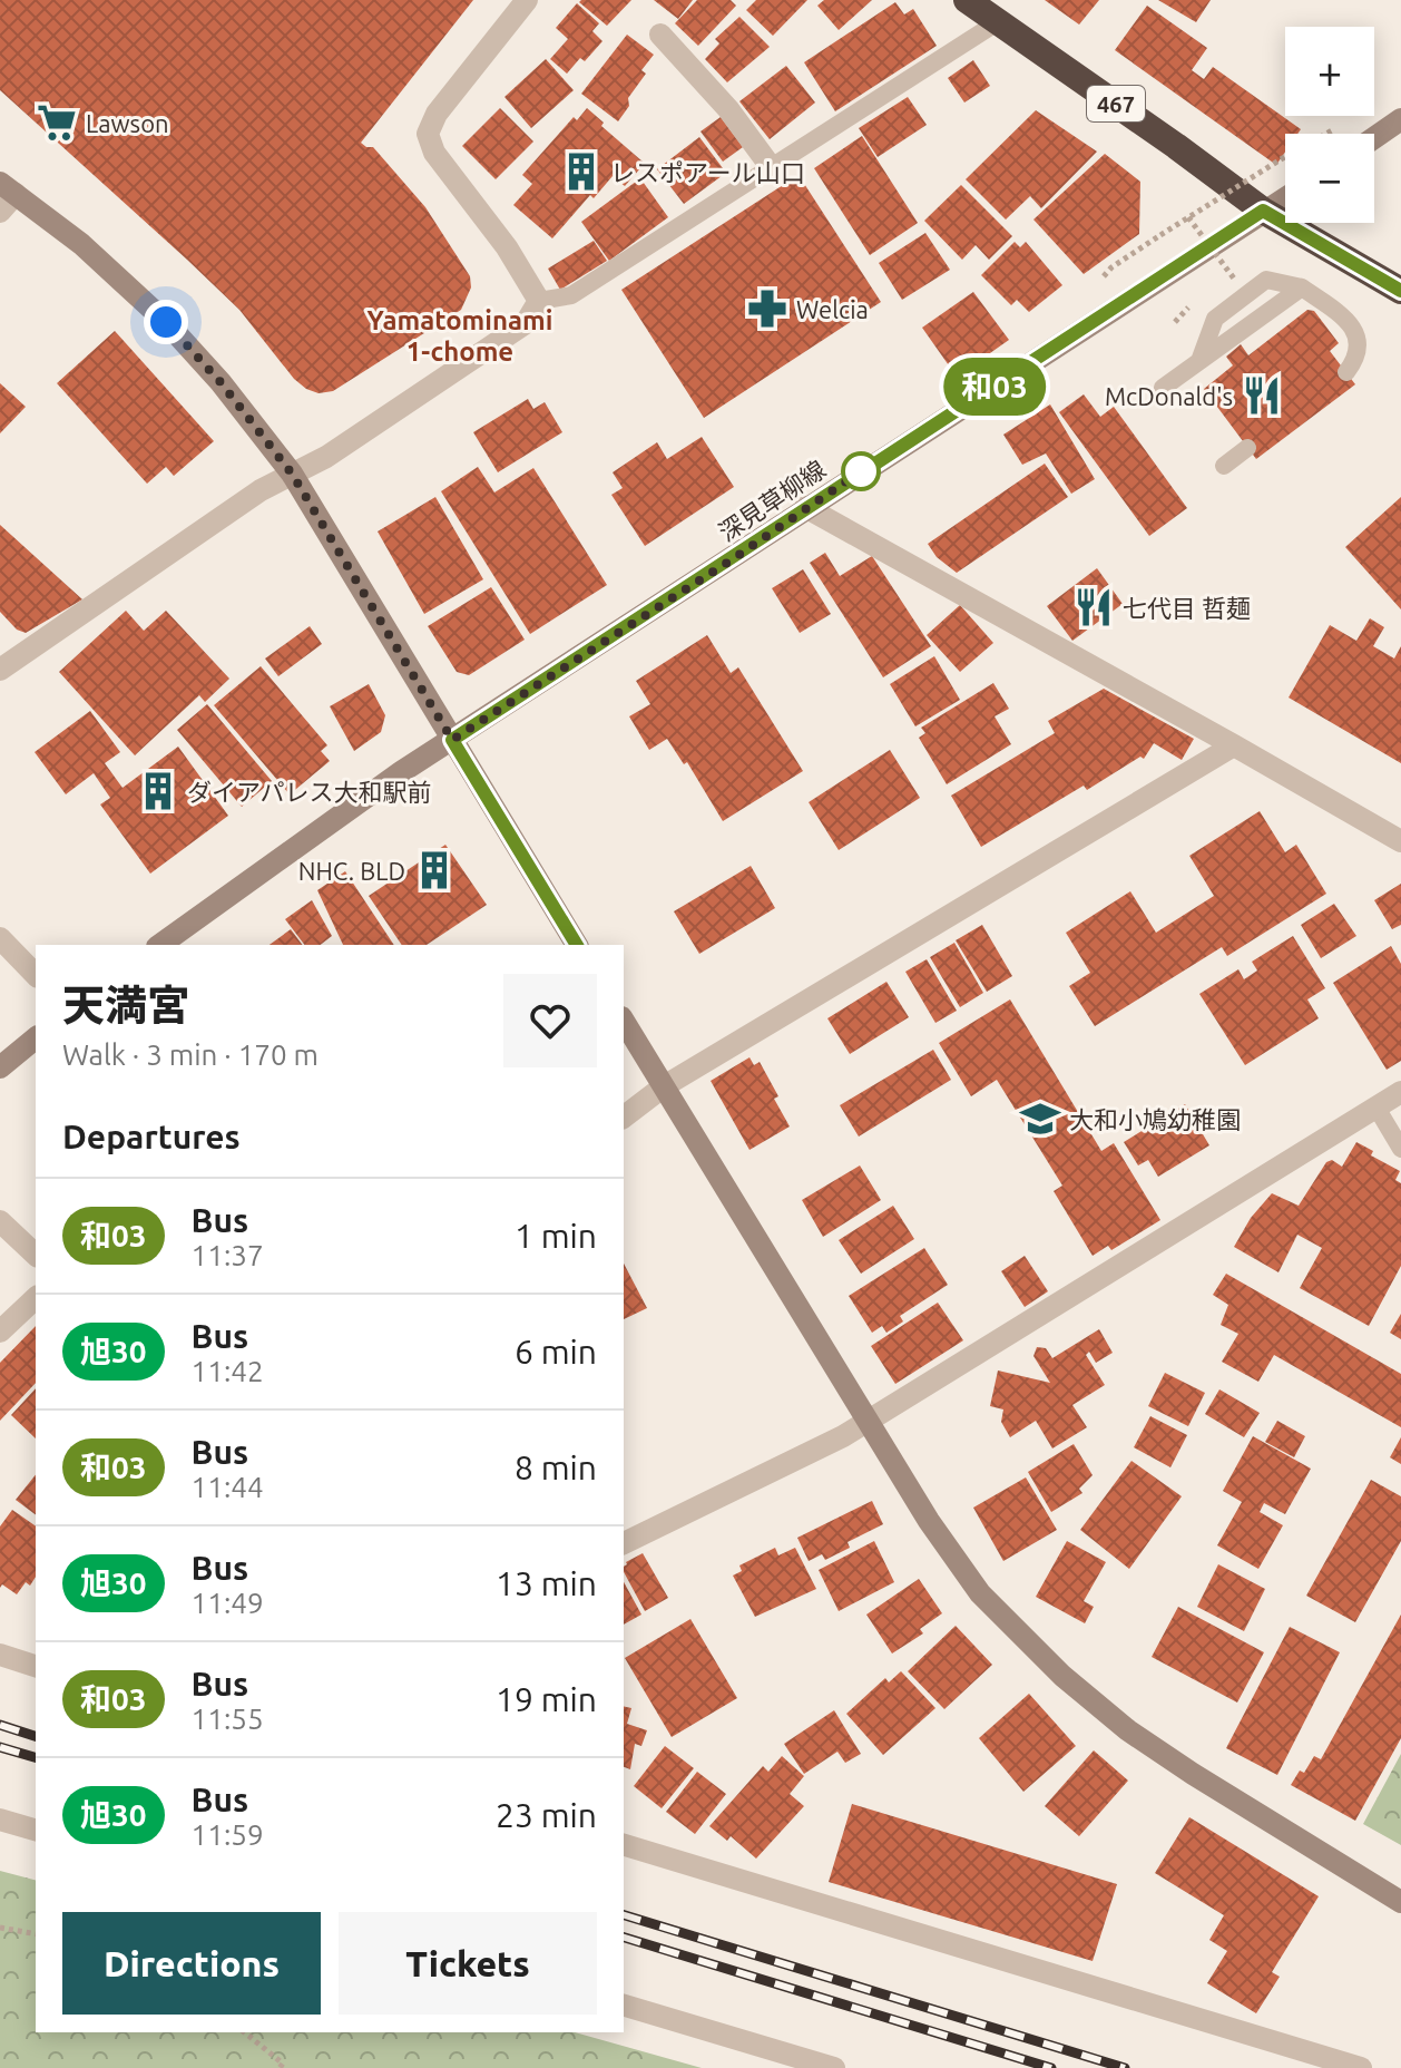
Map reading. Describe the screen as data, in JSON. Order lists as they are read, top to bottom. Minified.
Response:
{"streets":{"highway":["467"],"street":["深見草柳線"]},"crossings":[["467","深見草柳線"]],"districts":["Yamatominami 1-chome"],"places":{"supermarket":["Lawson"],"building":["レスポアール山口","ダイアパレス大和駅前","NHC. BLD"],"pharmacy":["Welcia"],"restaurant":["McDonald's","七代目 哲麺"],"school or university":["大和小鳩幼稚園"]},"lines":["bus line 和03"],"page":{"on_map":"和03","map_buttons":["+","−"],"heading":[["天満宮","Walk · 3 min · 170 m"],"Departures"],"list":[{"mark":"和03","name":"Bus","note":"11:37","value":"1 min"},{"mark":"旭30","name":"Bus","note":"11:42","value":"6 min"},{"mark":"和03","name":"Bus","note":"11:44","value":"8 min"},{"mark":"旭30","name":"Bus","note":"11:49","value":"13 min"},{"mark":"和03","name":"Bus","note":"11:55","value":"19 min"},{"mark":"旭30","name":"Bus","note":"11:59","value":"23 min"}],"buttons":["Directions","Tickets"]}}
